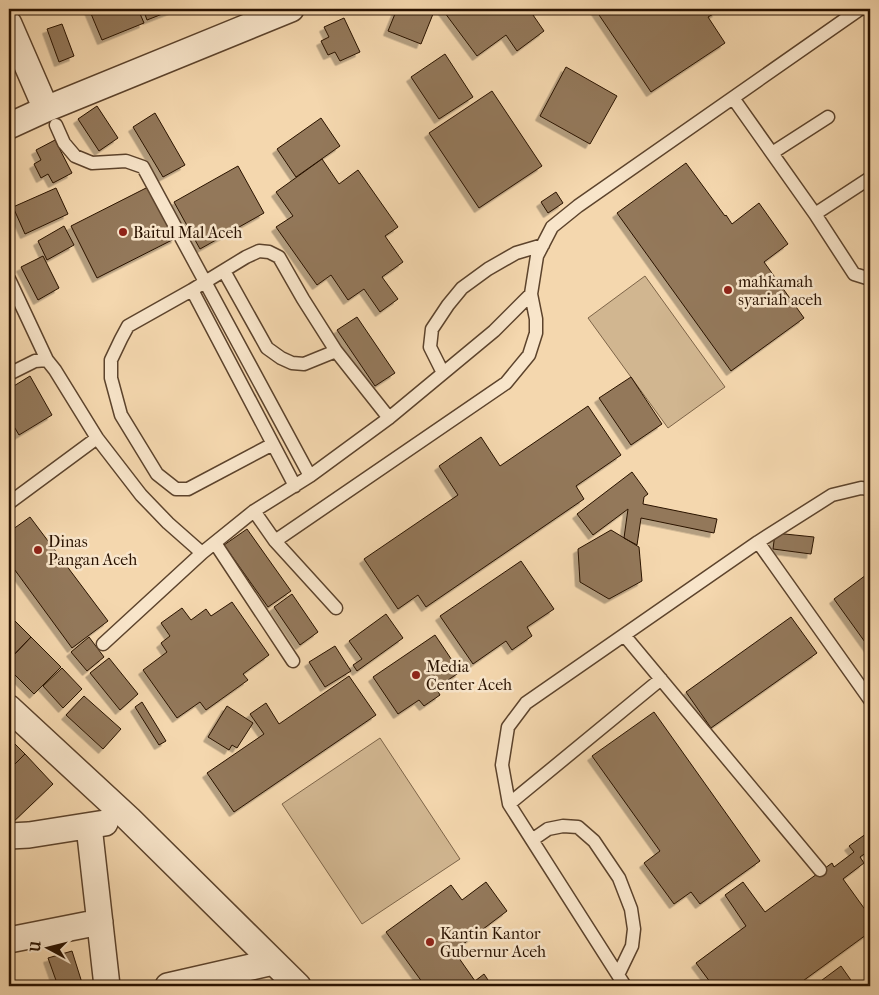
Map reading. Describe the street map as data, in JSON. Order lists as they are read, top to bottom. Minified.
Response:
{"places":["Baitul Mal Aceh","mahkamah syariah aceh","Dinas Pangan Aceh","Media Center Aceh","Kantin Kantor Gubernur Aceh"],"north":"left"}
